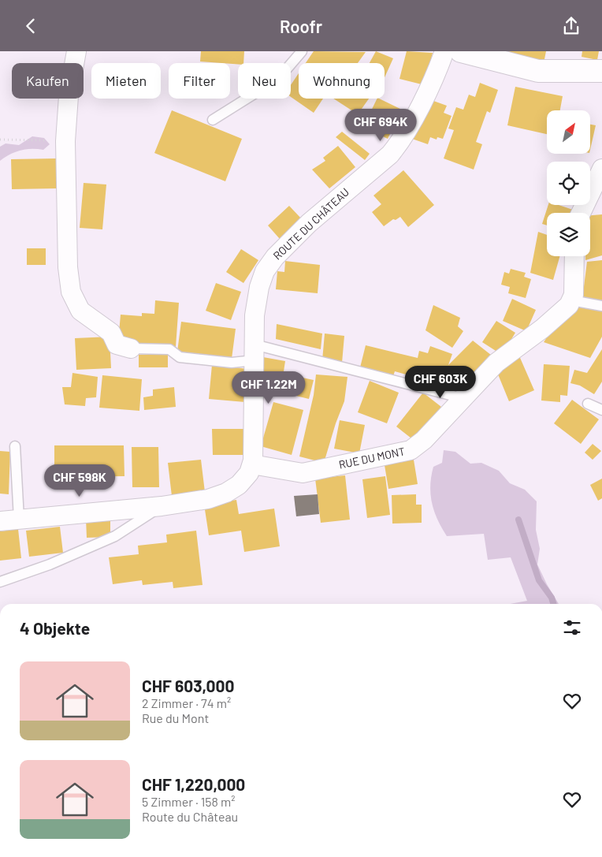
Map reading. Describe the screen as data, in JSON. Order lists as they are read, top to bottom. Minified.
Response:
{"streets":{"street":["ROUTE DU CHÂTEAU","RUE DU MONT"]},"crossings":[["ROUTE DU CHÂTEAU","RUE DU MONT"]],"north":"top right","page":{"header":"Roofr","chip":["Kaufen","Mieten","Filter","Neu","Wohnung"],"price":["CHF 694K","CHF 603K","CHF 1.22M","CHF 598K"],"heading":"4 Objekte","list":[{"name":"CHF 603,000","note":"2 Zimmer · 74 m² · Rue du Mont"},{"name":"CHF 1,220,000","note":"5 Zimmer · 158 m² · Route du Château"}]}}
